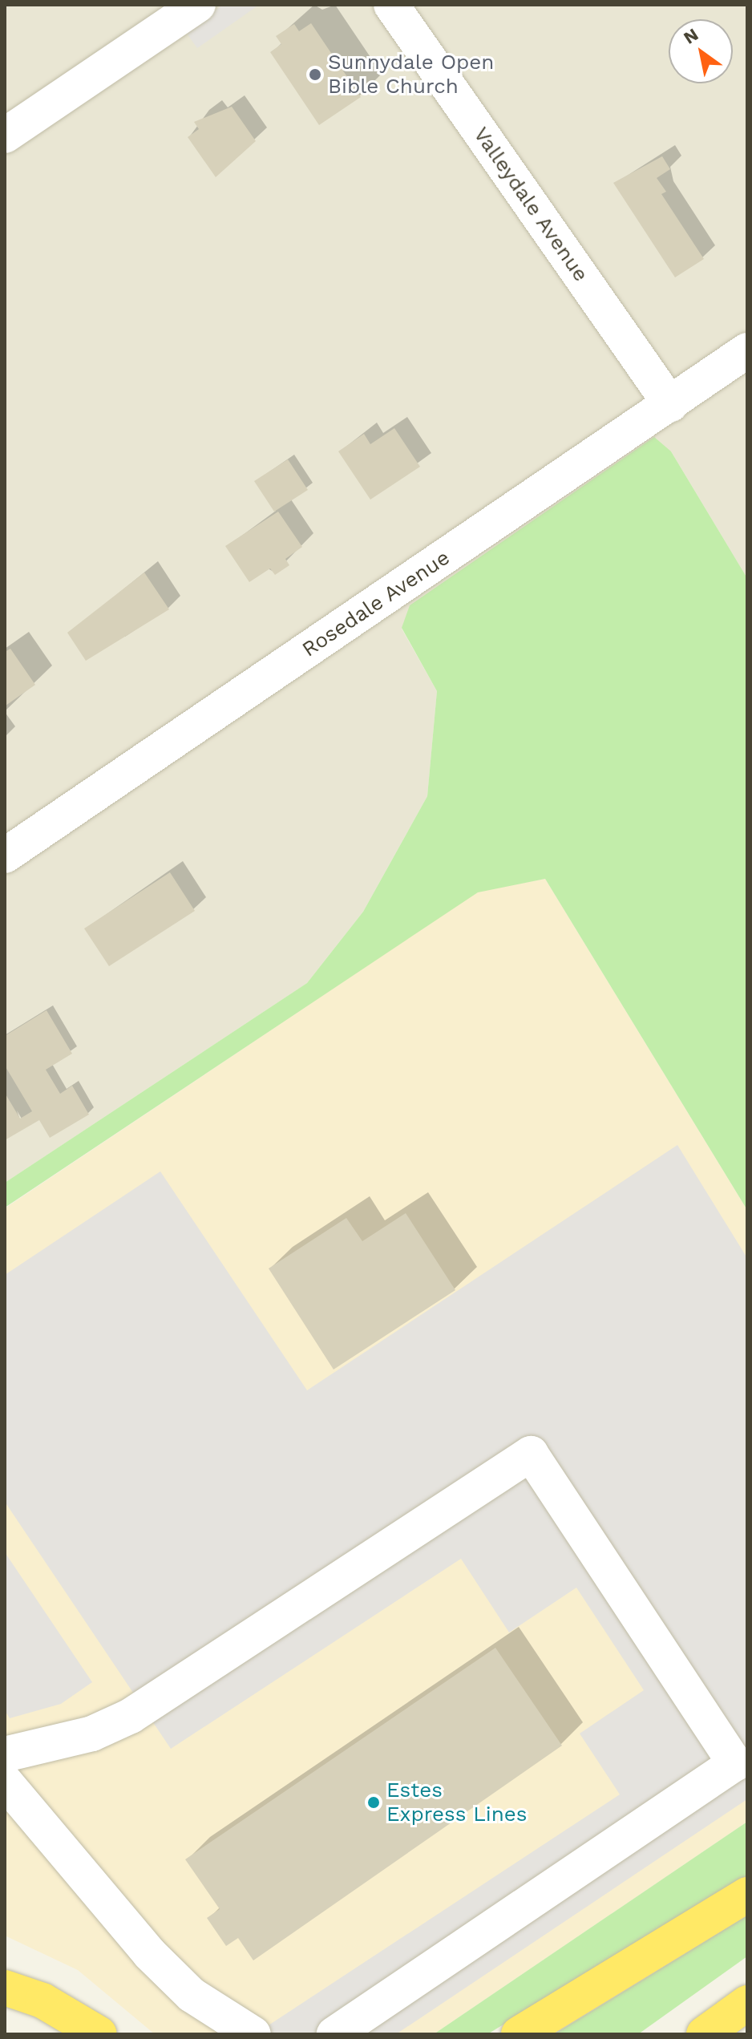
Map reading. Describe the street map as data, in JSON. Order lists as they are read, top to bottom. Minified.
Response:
{"streets":{"street":["Valleydale Avenue","Rosedale Avenue"]},"crossings":[["Valleydale Avenue","Rosedale Avenue"]],"places":["Sunnydale Open Bible Church","Estes Express Lines"],"north":"top left"}
